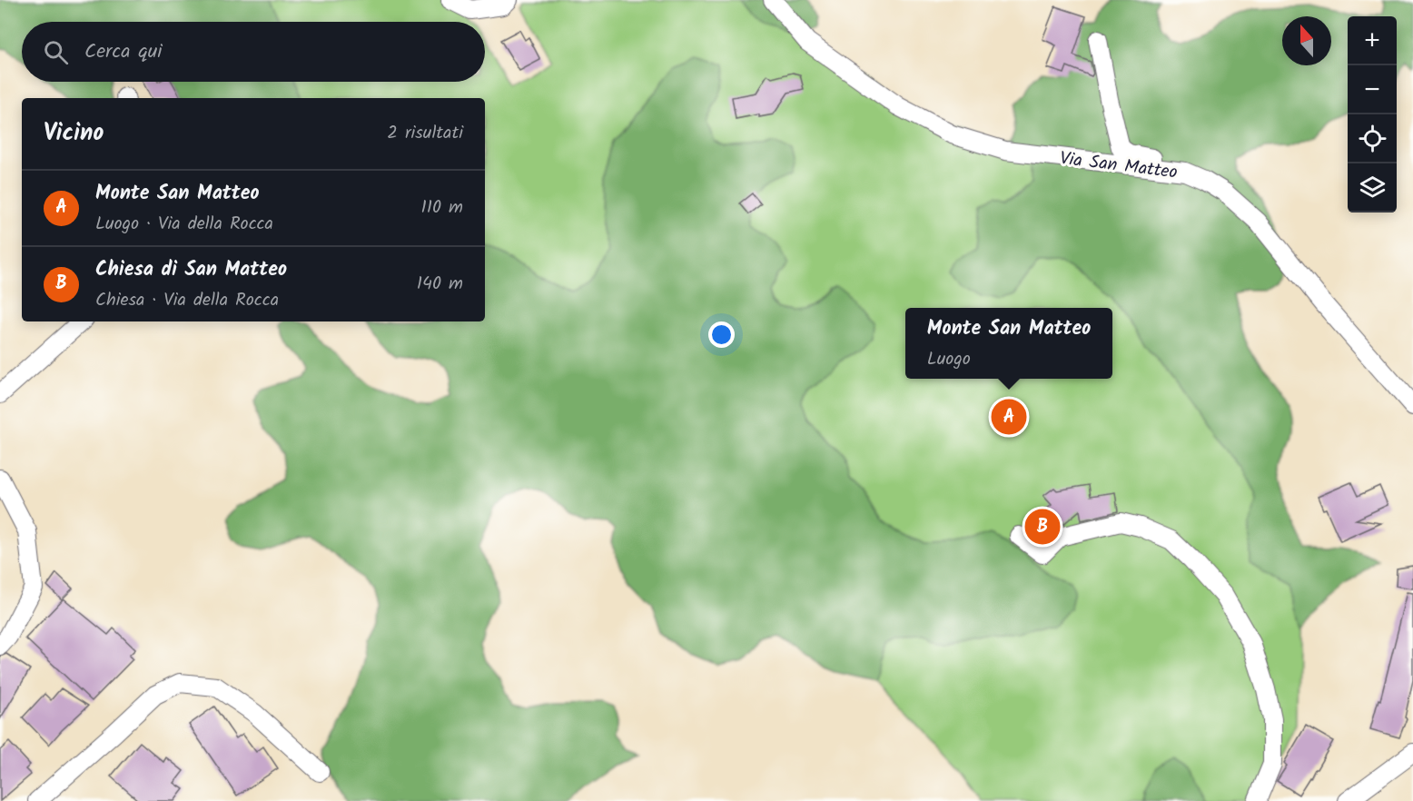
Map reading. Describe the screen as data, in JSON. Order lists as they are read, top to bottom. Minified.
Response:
{"streets":{"street":["Via San Matteo"]},"north":"top","page":{"map_buttons":["+","−"],"search":"Cerca qui","heading":["Vicino","2 risultati"],"list":[{"mark":"A","name":"Monte San Matteo","note":"Luogo · Via della Rocca","value":"110 m"},{"mark":"B","name":"Chiesa di San Matteo","note":"Chiesa · Via della Rocca","value":"140 m"}],"popup":["Monte San Matteo","Luogo"],"pins":["A","B"]}}
